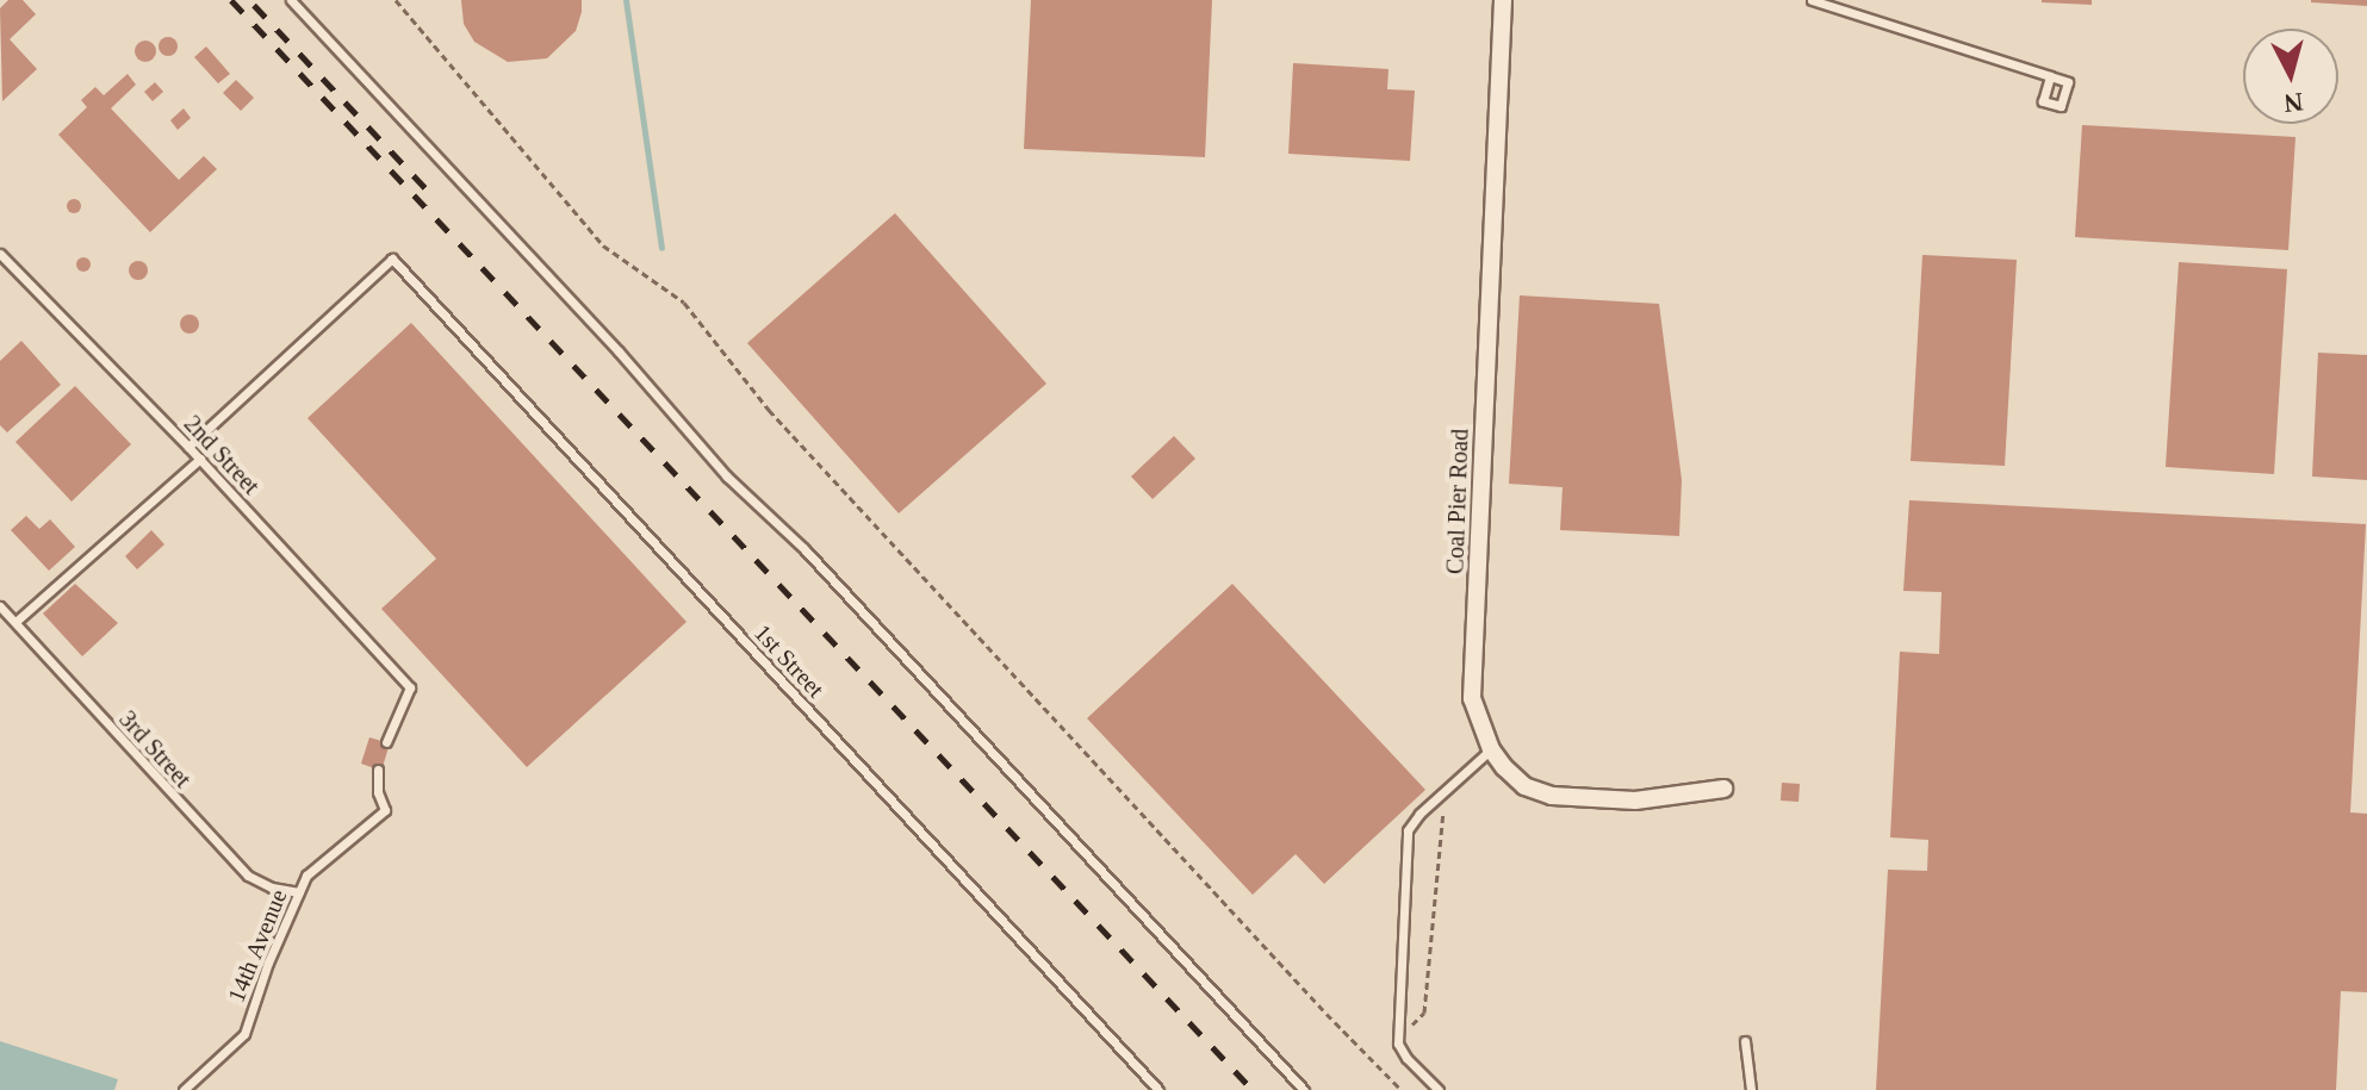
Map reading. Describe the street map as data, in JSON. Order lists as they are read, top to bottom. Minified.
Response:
{"streets":{"street":["Coal Pier Road"],"lane":["2nd Street","1st Street","3rd Street","14th Avenue"]},"crossings":[["2nd Street","1st Street"],["3rd Street","14th Avenue"]],"north":"bottom"}
